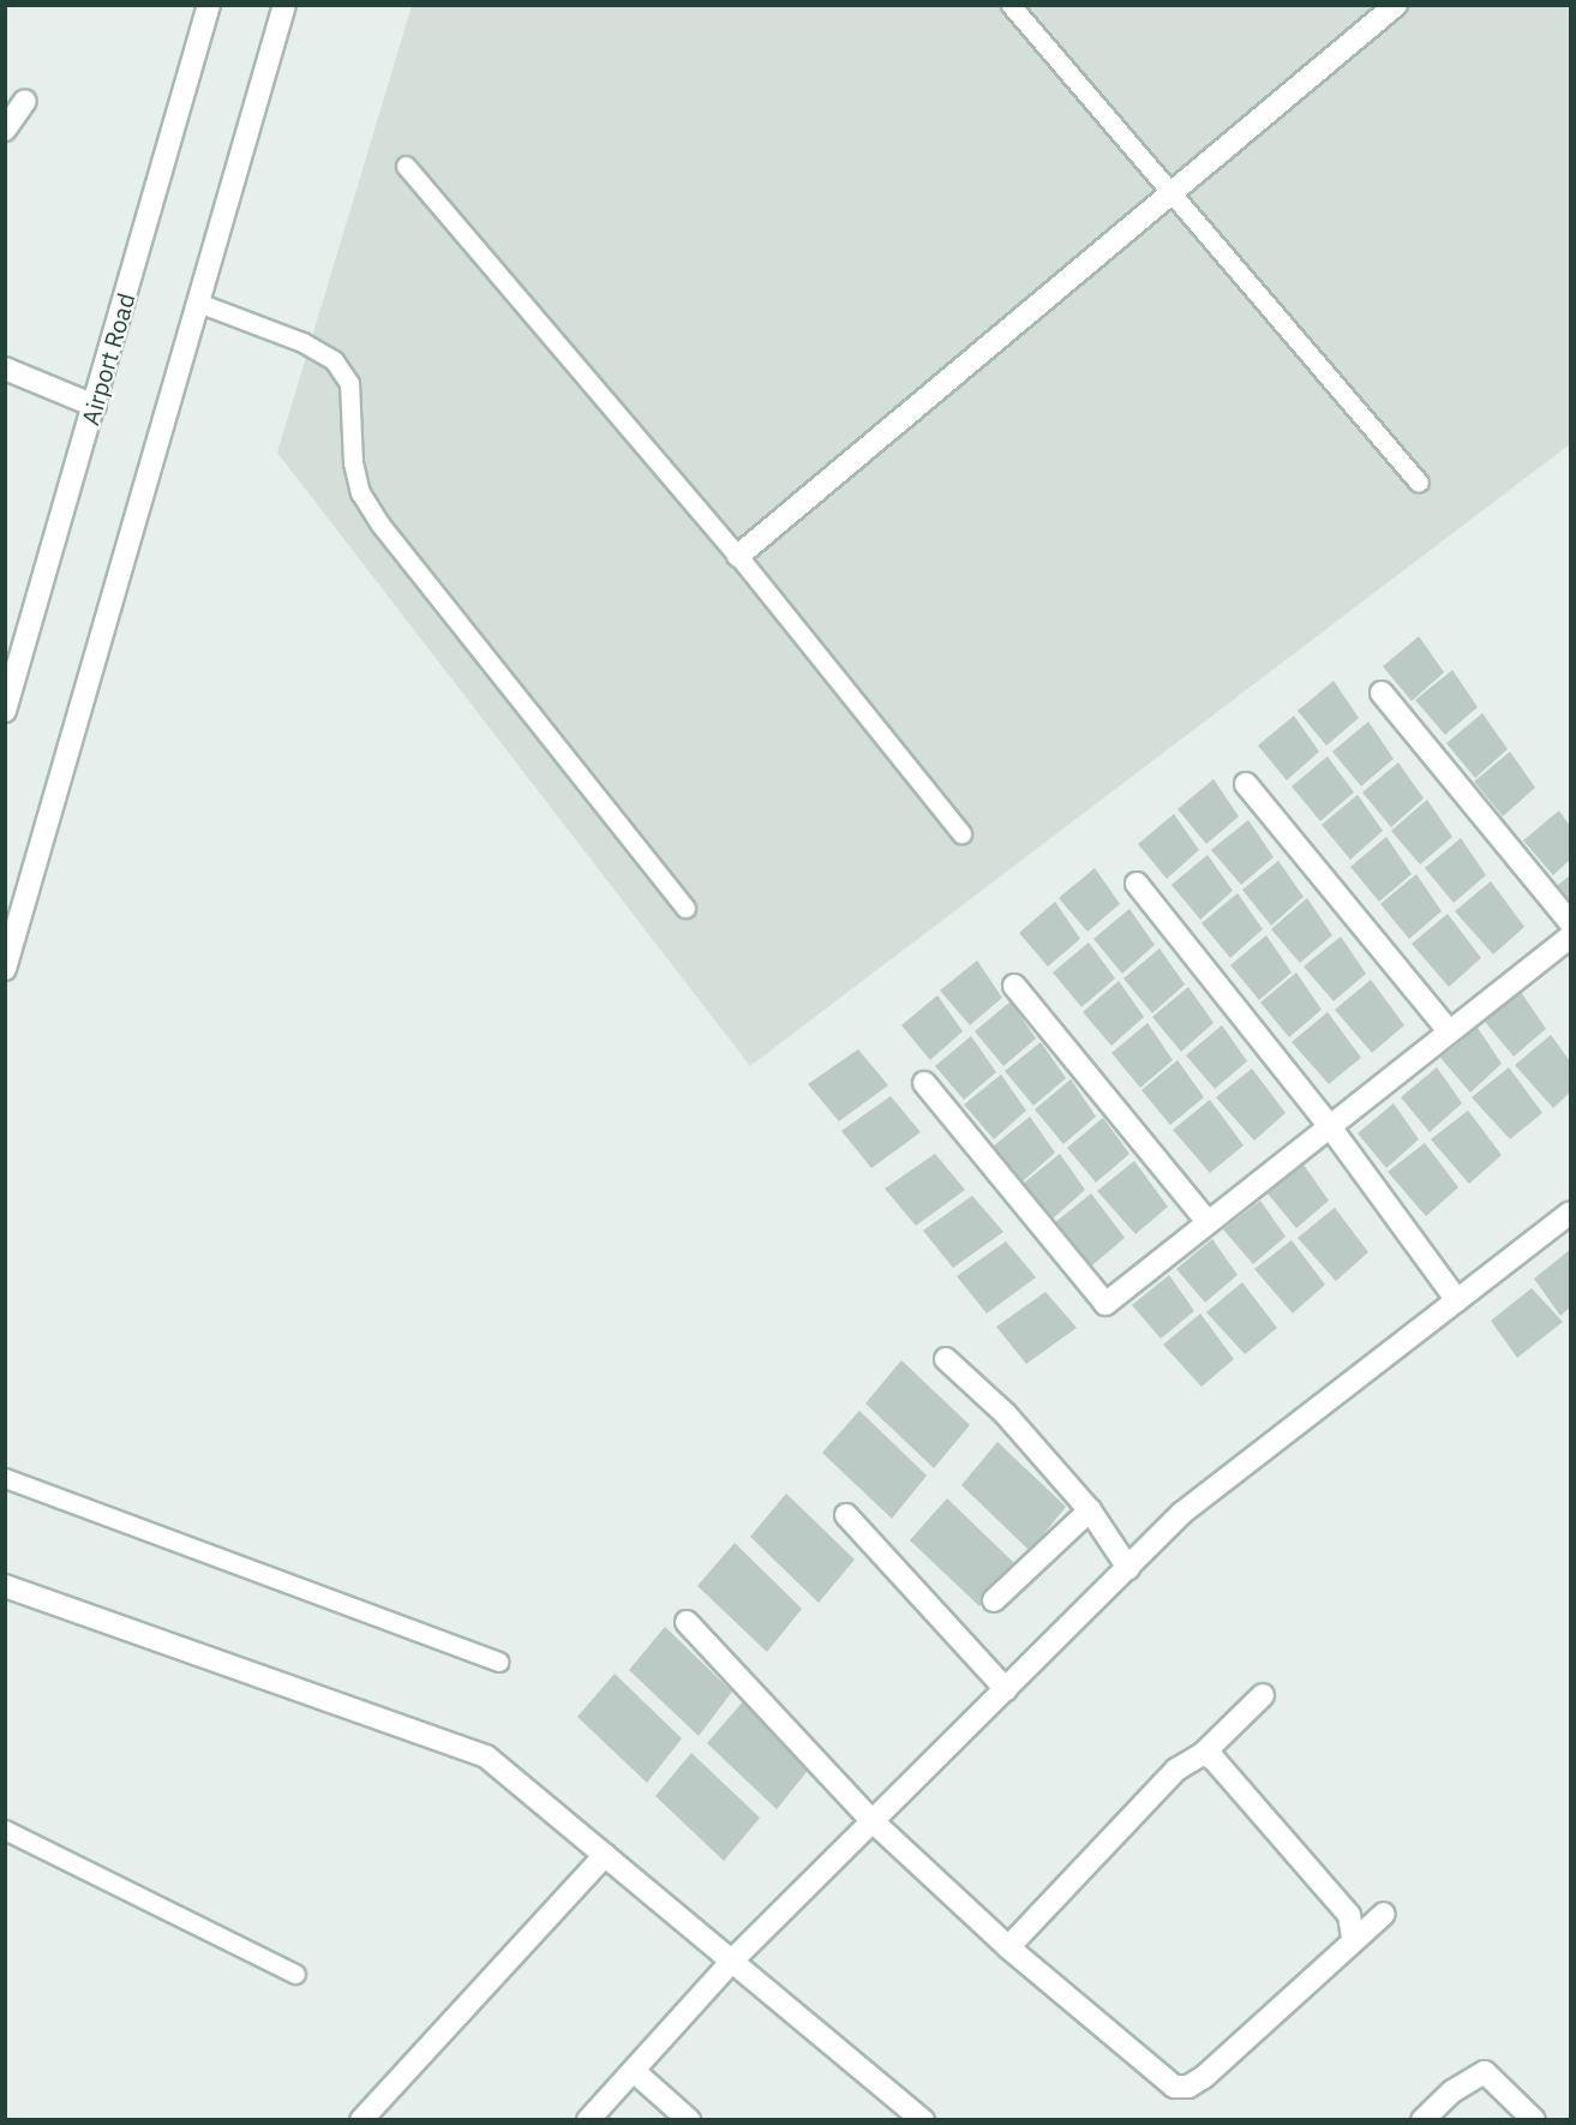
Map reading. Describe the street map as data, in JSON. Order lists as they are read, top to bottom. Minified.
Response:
{"streets":{"street":["Airport Road"]}}
